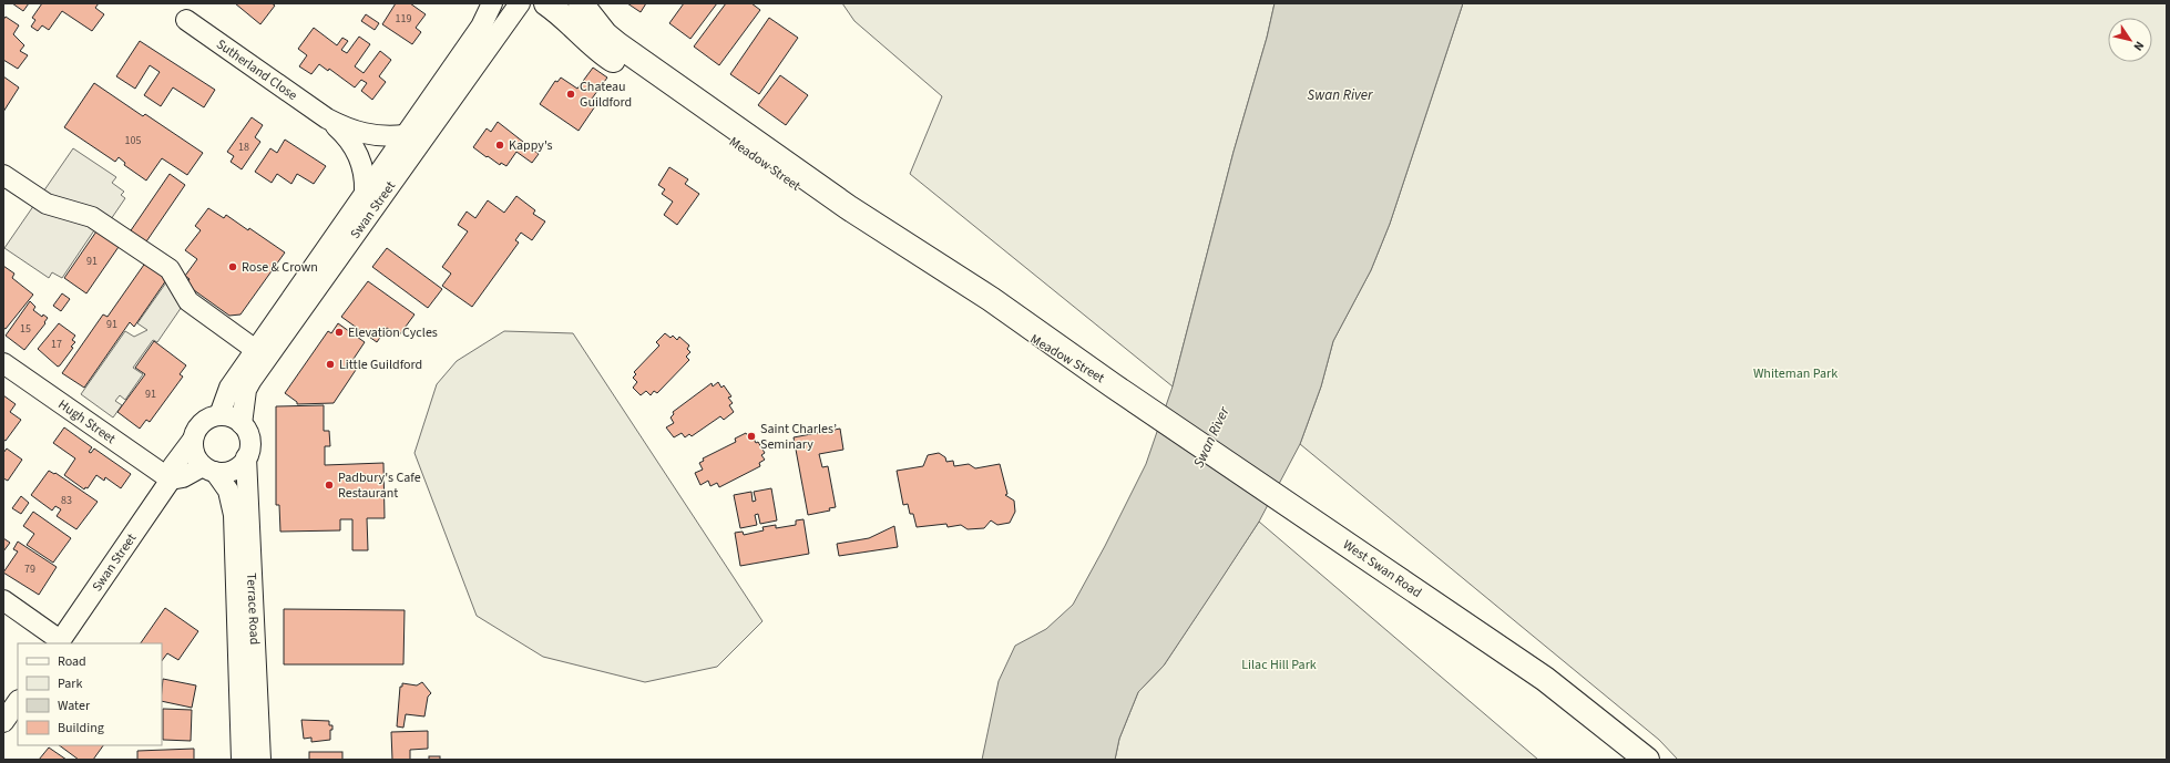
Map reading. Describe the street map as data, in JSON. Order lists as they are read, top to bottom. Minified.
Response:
{"streets":{"main road":["Meadow Street","West Swan Road"],"street":["Sutherland Close","Swan Street","Hugh Street","Terrace Road"]},"crossings":[["Sutherland Close","Swan Street"],["Meadow Street","West Swan Road"],["Swan Street","Hugh Street"],["Swan Street","Terrace Road"]],"water":["Swan River"],"parks":["Whiteman Park","Lilac Hill Park"],"places":["Chateau Guildford","Kappy's","Rose & Crown","Elevation Cycles","Little Guildford","Saint Charles’ Seminary","Padbury's Cafe Restaurant"],"house_numbers":["119","105","18","91","91","15","17","91","83","79"],"legend":["Road","Park","Water","Building"],"north":"bottom right"}
